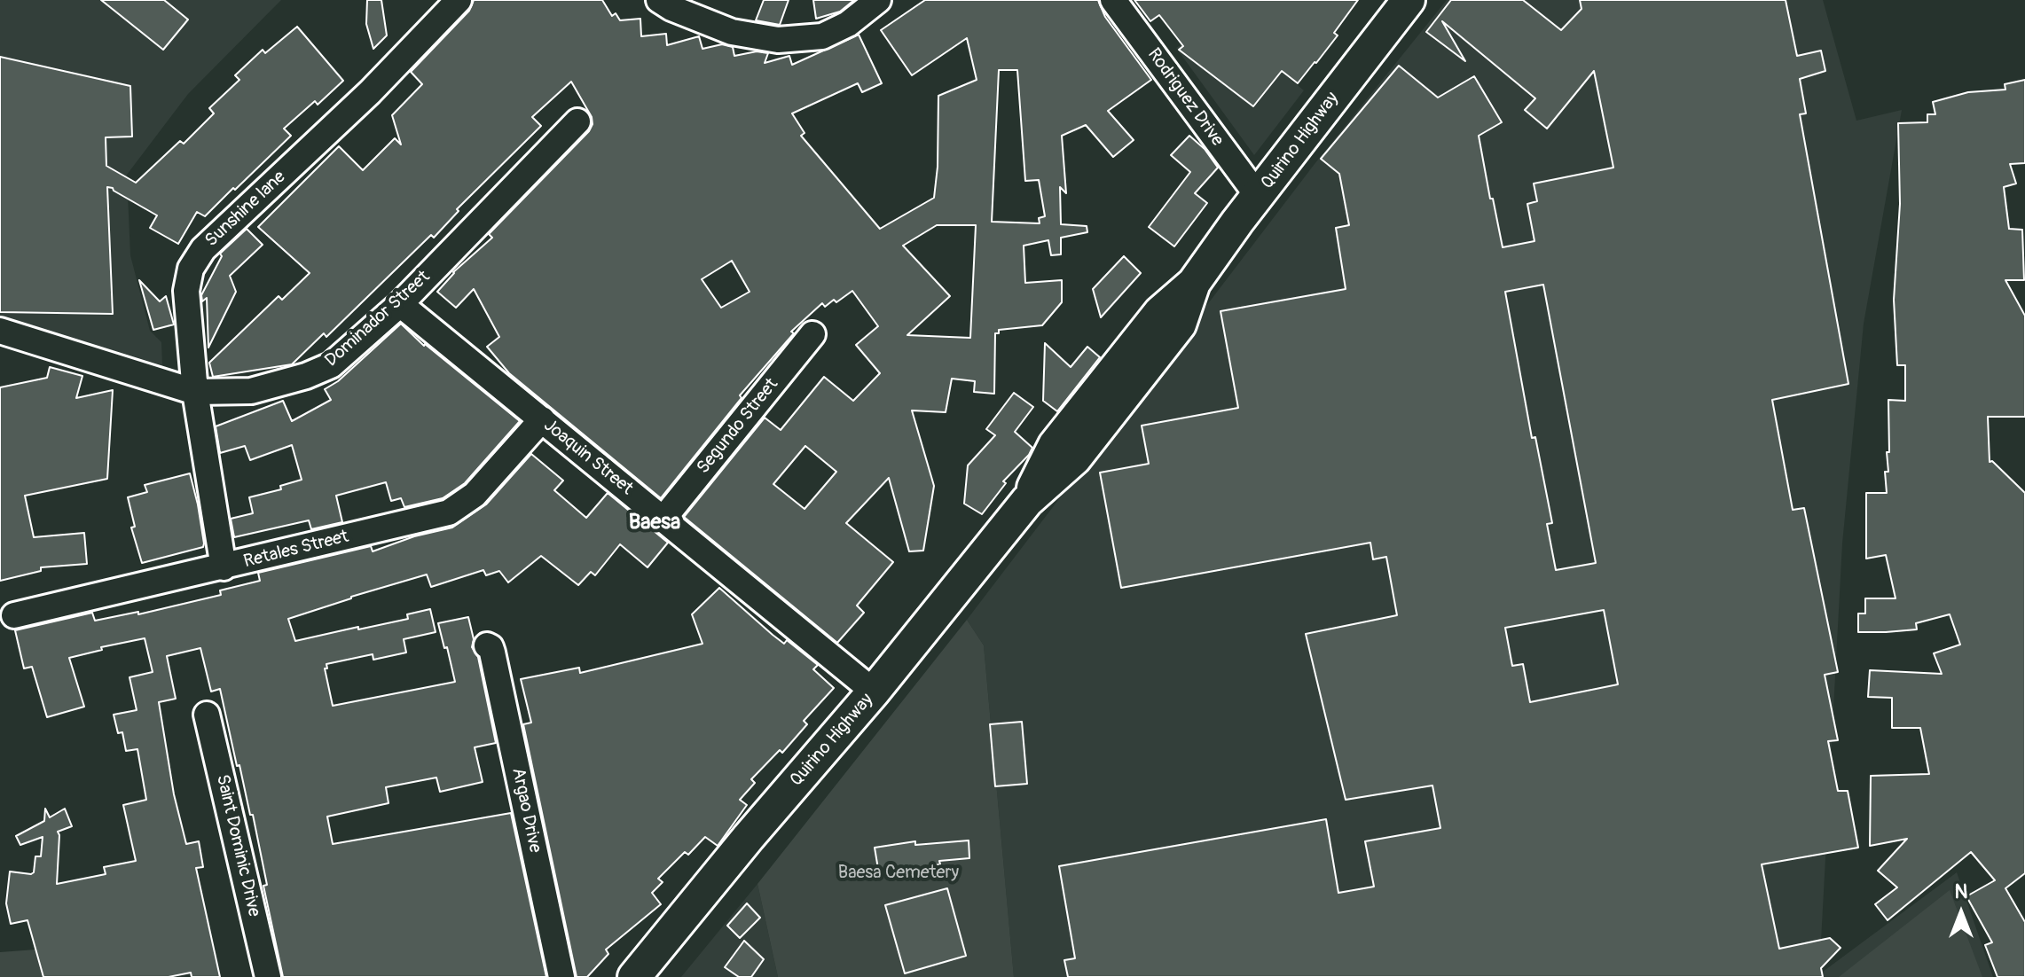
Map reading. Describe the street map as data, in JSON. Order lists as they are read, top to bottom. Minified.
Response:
{"streets":{"main road":["Quirino Highway"],"street":["Rodriguez Drive","Sunshine lane","Dominador Street","Segundo Street","Joaquin Street","Retales Street","Argao Drive","Saint Dominic Drive"]},"crossings":[["Rodriguez Drive","Quirino Highway"],["Quirino Highway","Joaquin Street"],["Sunshine lane","Dominador Street"],["Sunshine lane","Retales Street"],["Dominador Street","Joaquin Street"],["Segundo Street","Joaquin Street"],["Joaquin Street","Retales Street"]],"districts":["Baesa"],"parks":["Baesa Cemetery"],"north":"top"}
